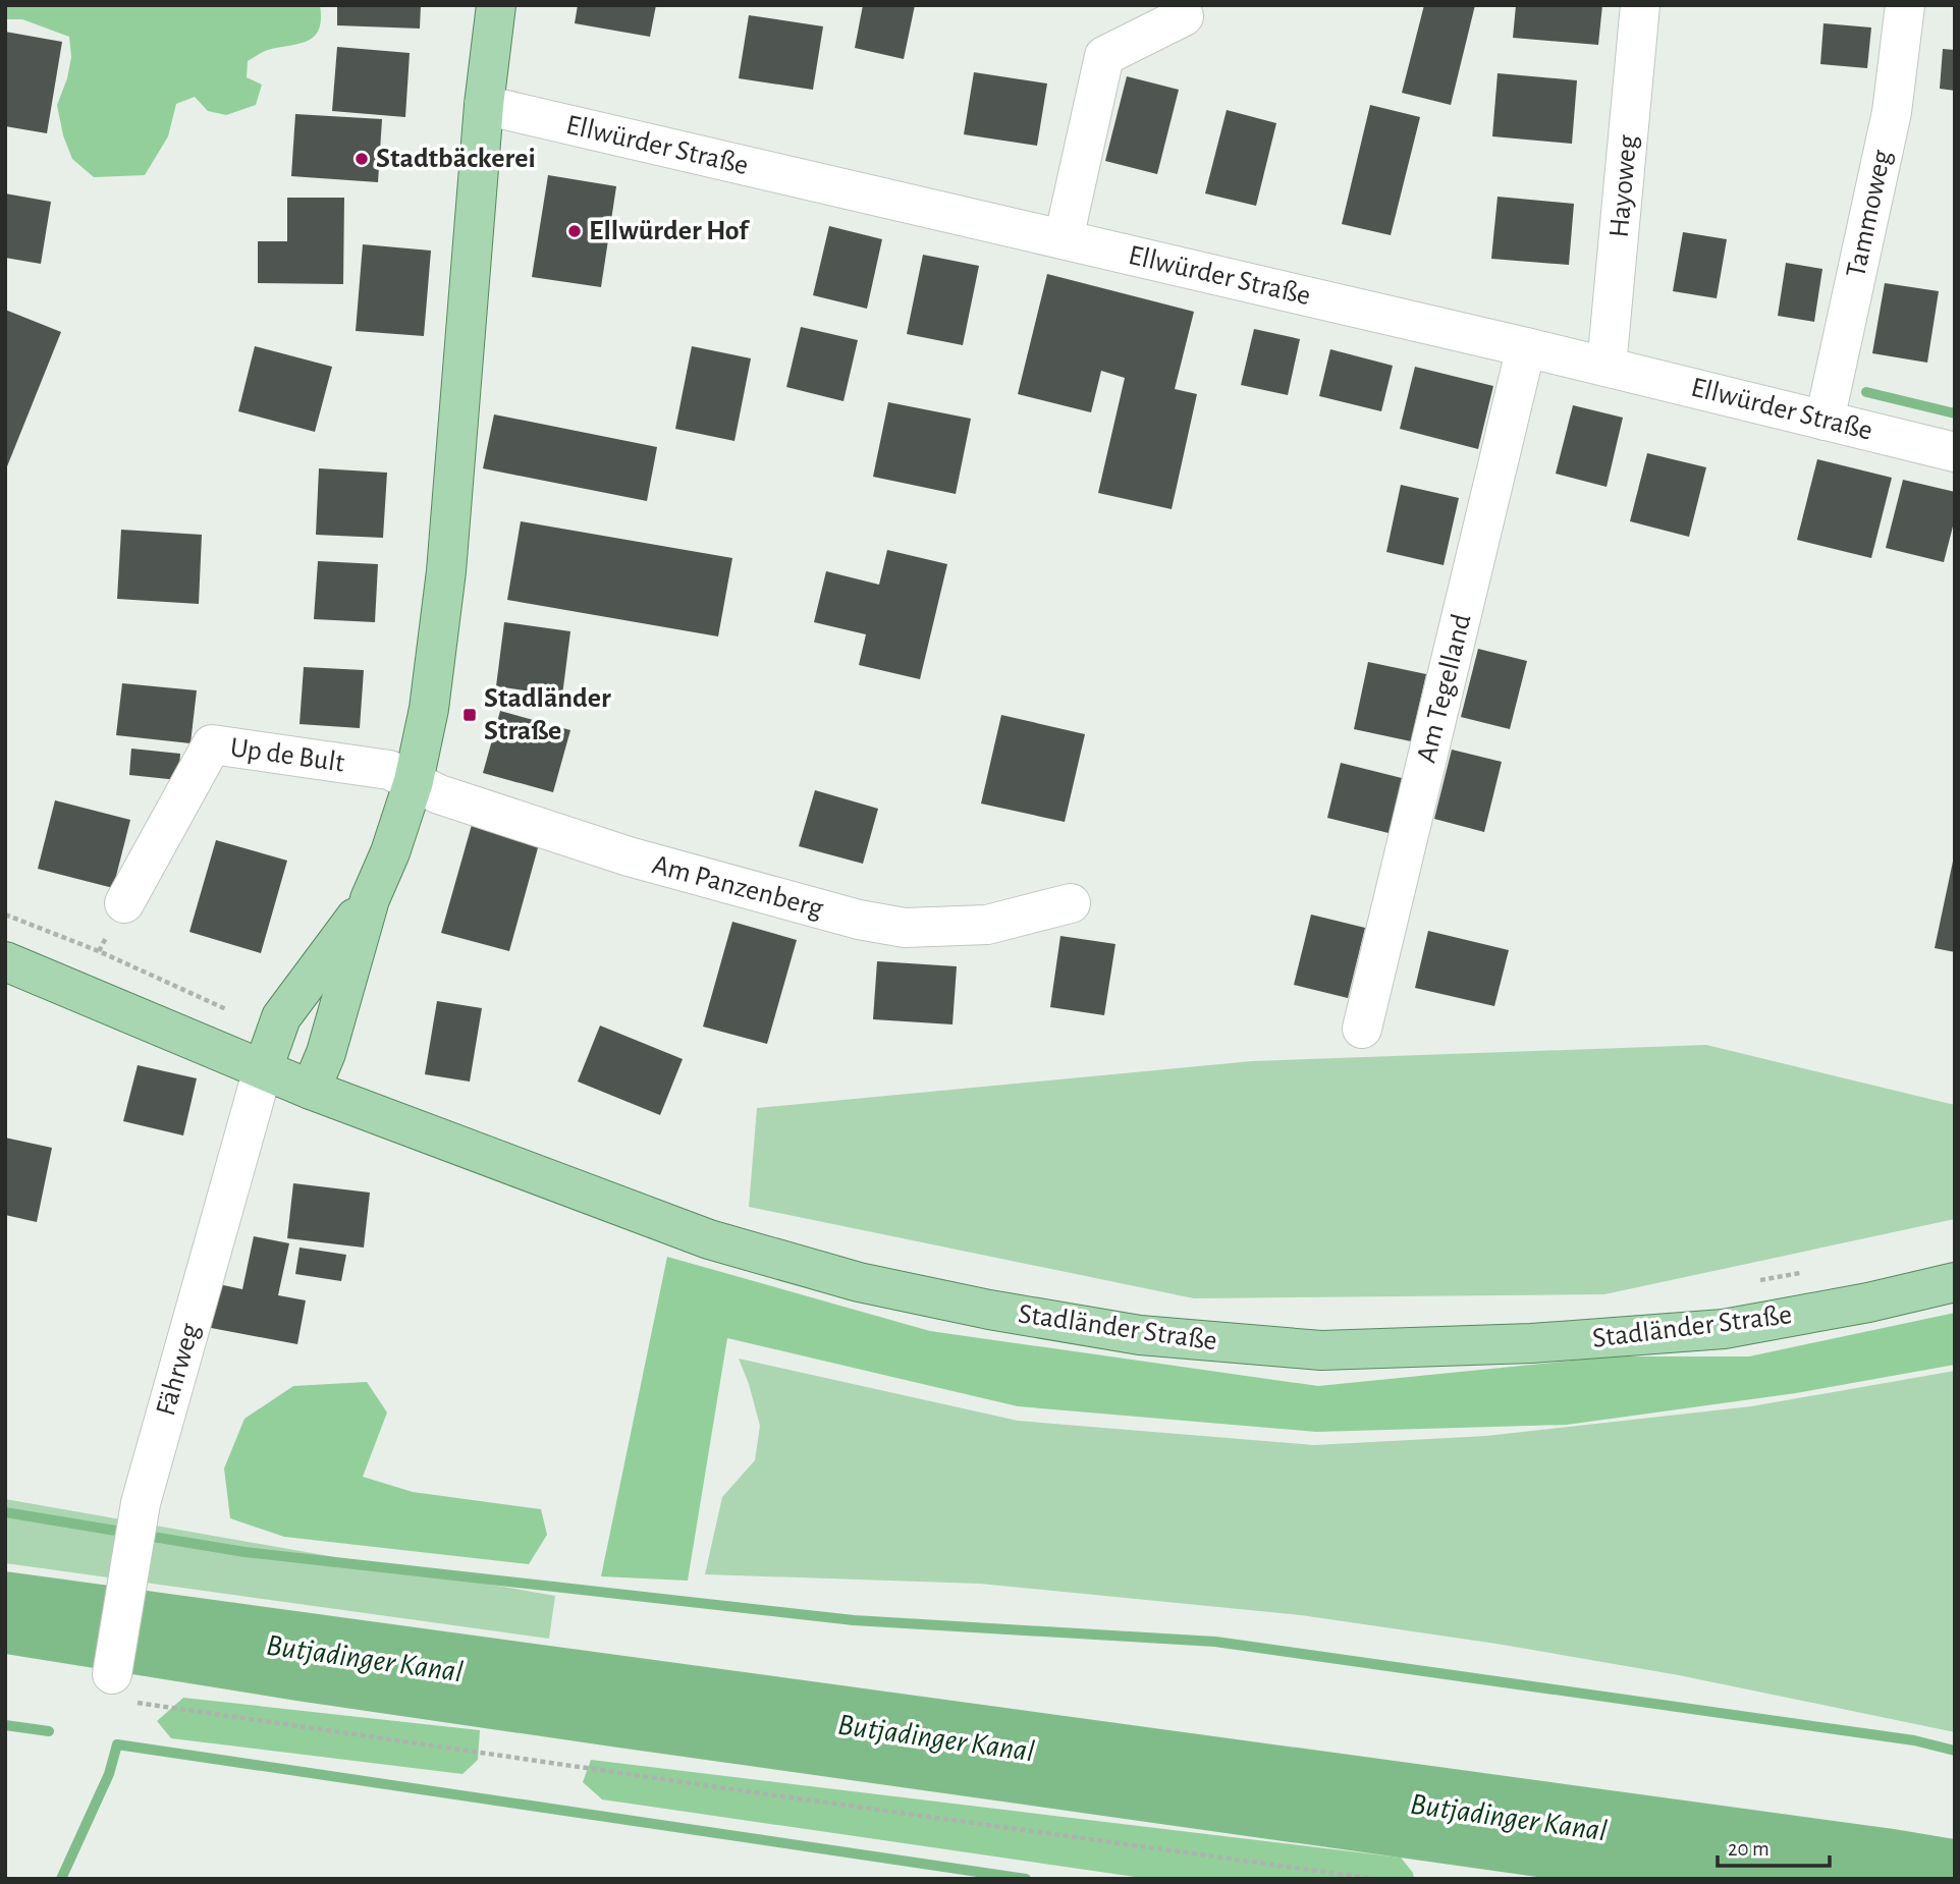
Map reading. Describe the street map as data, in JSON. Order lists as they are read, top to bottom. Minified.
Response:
{"streets":{"main road":["Stadländer Straße"],"street":["Ellwürder Straße","Hayoweg","Tammoweg","Am Tegelland","Up de Bult","Am Panzenberg","Fährweg"]},"crossings":[["Ellwürder Straße","Hayoweg"],["Ellwürder Straße","Tammoweg"],["Ellwürder Straße","Am Tegelland"],["Up de Bult","Am Panzenberg"],["Stadländer Straße","Fährweg"]],"water":["Butjadinger Kanal"],"places":{"other":["Stadtbäckerei","Ellwürder Hof"],"transit":["Stadländer Straße"]},"scale_bar":"20 m"}
